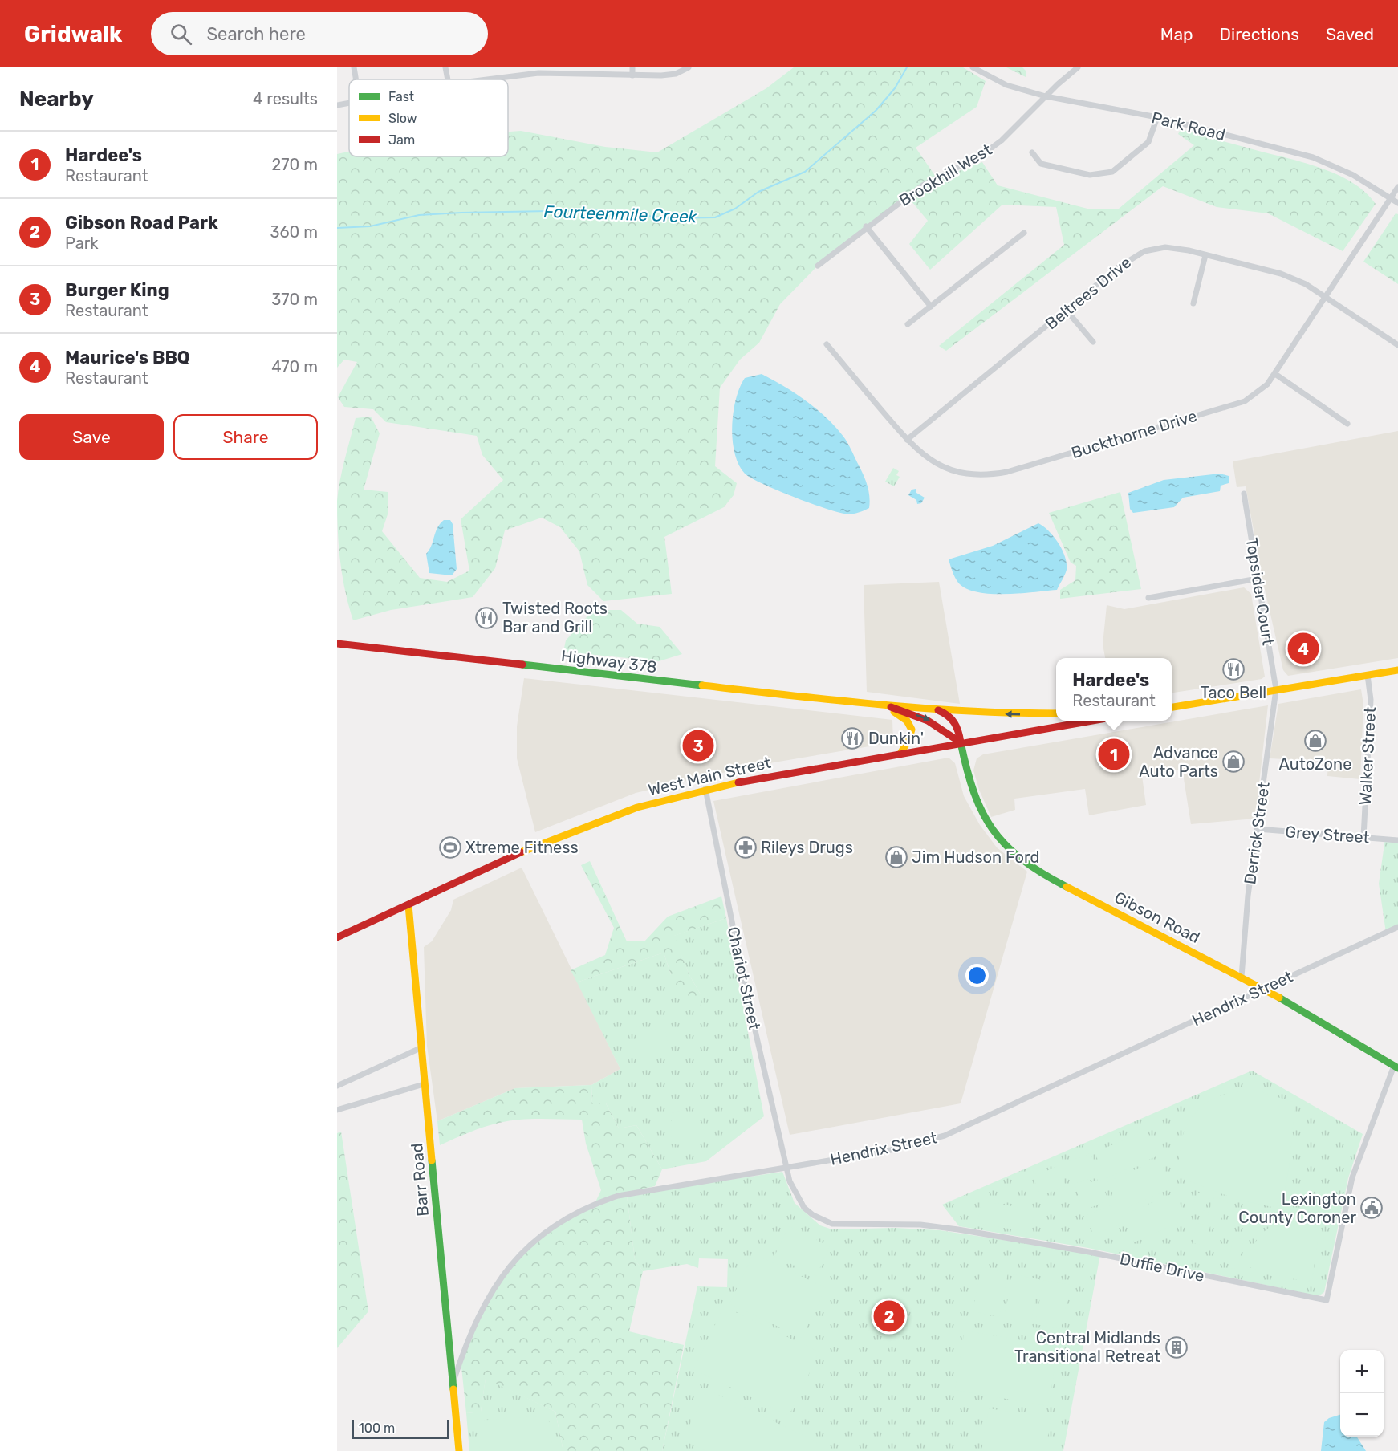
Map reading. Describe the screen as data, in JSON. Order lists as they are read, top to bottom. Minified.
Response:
{"streets":{"main road":["Highway 378","West Main Street","Gibson Road","Barr Road"],"street":["Park Road","Brookhill West","Beltrees Drive","Buckthorne Drive","Topsider Court","Walker Street","Derrick Street","Grey Street","Chariot Street","Hendrix Street","Duffie Drive"]},"crossings":[["Park Road","Brookhill West"],["Park Road","Buckthorne Drive"],["Beltrees Drive","Buckthorne Drive"],["Topsider Court","Derrick Street"],["Walker Street","Grey Street"],["West Main Street","Gibson Road"],["West Main Street","Chariot Street"],["West Main Street","Barr Road"],["Derrick Street","Grey Street"],["Derrick Street","Gibson Road"],["Gibson Road","Hendrix Street"],["Gibson Road","Duffie Drive"],["Chariot Street","Hendrix Street"],["Chariot Street","Duffie Drive"],["Hendrix Street","Barr Road"],["Hendrix Street","Duffie Drive"]],"water":["Fourteenmile Creek"],"places":{"restaurant":["Twisted Roots Bar and Grill","Taco Bell","Dunkin'"],"shop":["AutoZone","Advance Auto Parts","Jim Hudson Ford"],"sports":["Xtreme Fitness"],"pharmacy":["Rileys Drugs"],"public building":["Lexington County Coroner"],"building":["Central Midlands Transitional Retreat"]},"legend":["Fast","Slow","Jam"],"scale_bar":"100 m","page":{"header":"Gridwalk","search":"Search here","nav":["Map","Directions","Saved"],"heading":["Nearby","4 results"],"list":[{"mark":"1","name":"Hardee's","note":"Restaurant","value":"270 m"},{"mark":"2","name":"Gibson Road Park","note":"Park","value":"360 m"},{"mark":"3","name":"Burger King","note":"Restaurant","value":"370 m"},{"mark":"4","name":"Maurice's BBQ","note":"Restaurant","value":"470 m"}],"buttons":["Save","Share"],"pins":["4","3","1","2"],"popup":["Hardee's","Restaurant"],"map_buttons":["+","−"],"scale":"100 m"}}
